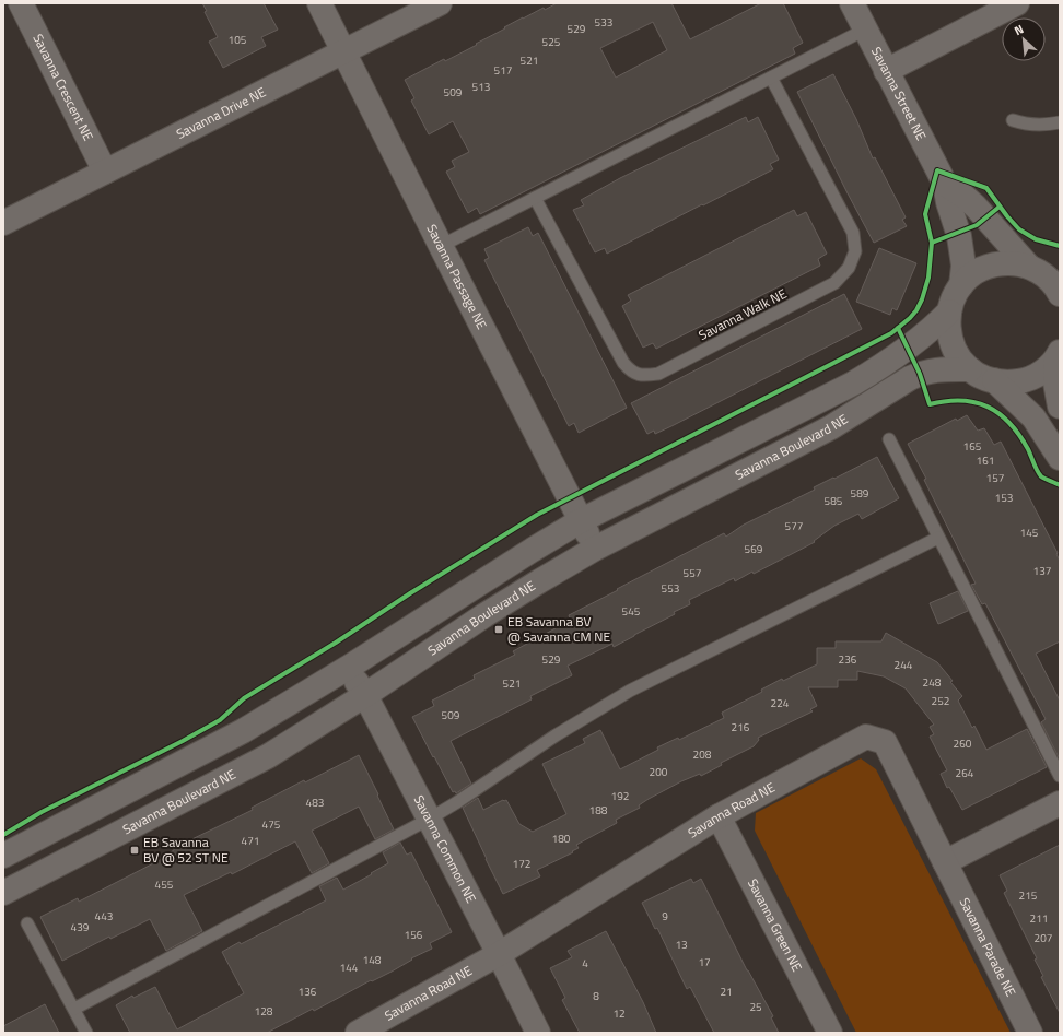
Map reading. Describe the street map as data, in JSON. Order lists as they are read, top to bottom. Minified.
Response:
{"streets":{"street":["Savanna Crescent NE","Savanna Street NE","Savanna Drive NE","Savanna Passage NE","Savanna Boulevard NE","Savanna Road NE","Savanna Common NE","Savanna Green NE","Savanna Parade NE"],"lane":["Savanna Walk NE"]},"crossings":[["Savanna Crescent NE","Savanna Drive NE"],["Savanna Drive NE","Savanna Passage NE"],["Savanna Passage NE","Savanna Boulevard NE"],["Savanna Boulevard NE","Savanna Common NE"],["Savanna Road NE","Savanna Common NE"],["Savanna Road NE","Savanna Green NE"],["Savanna Road NE","Savanna Parade NE"]],"places":{"transit":["EB Savanna BV @ Savanna CM NE","EB Savanna BV @ 52 ST NE"]},"house_numbers":["533","529","105","525","521","517","513","509","165","161","157","589","153","585","577","145","569","137","557","553","545","529","236","244","248","521","252","224","509","216","260","208","200","264","192","483","188","475","180","471","172","455","215","443","9","211","439","156","207","13","148","17","4","144","136","21","8","25","128","12"],"north":"top left"}
